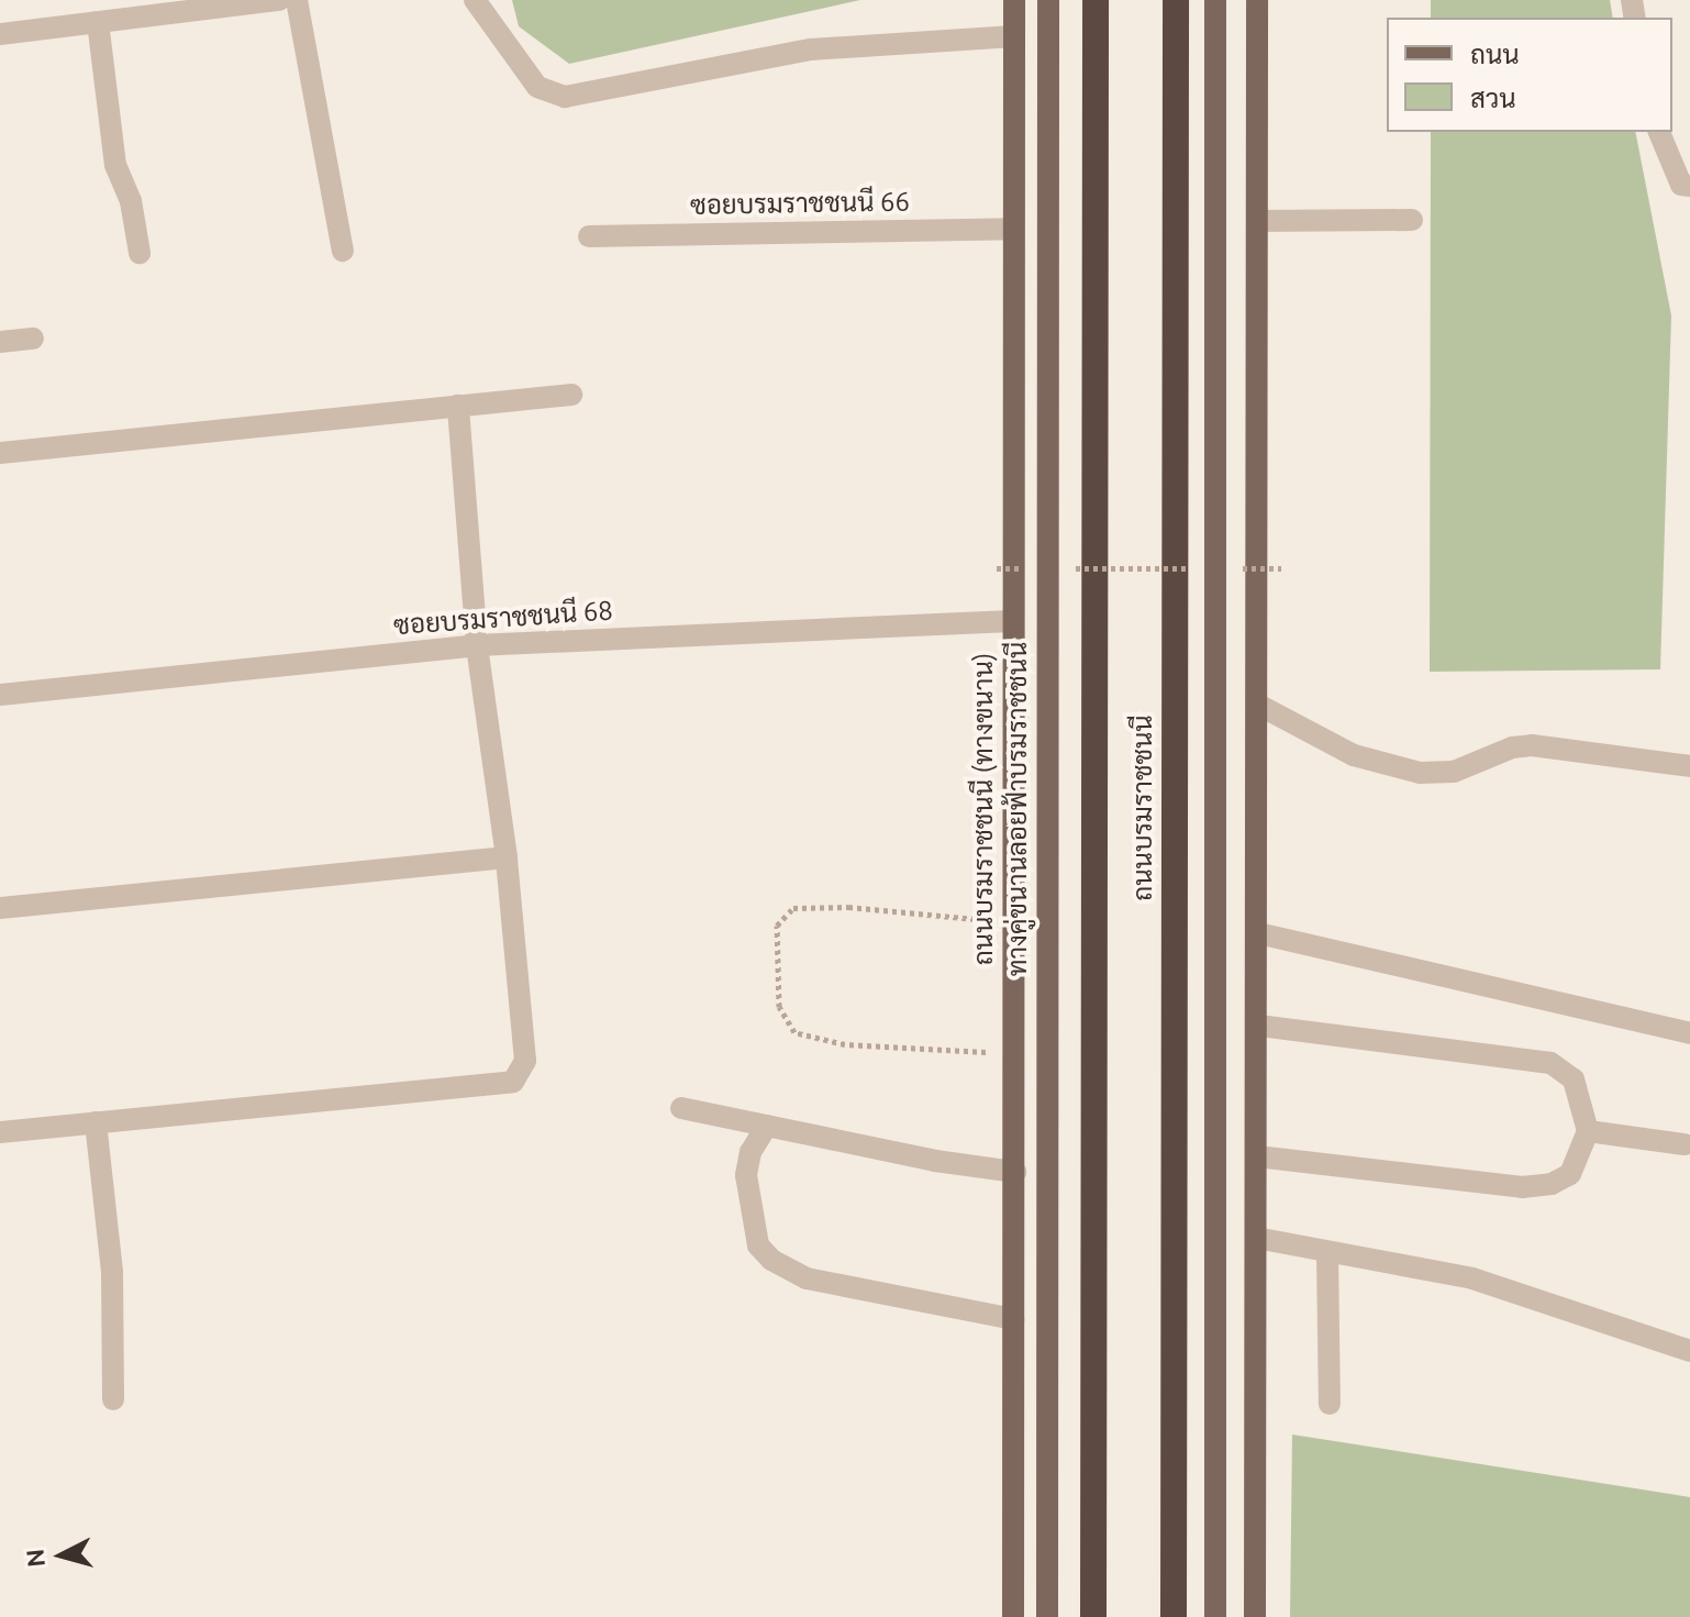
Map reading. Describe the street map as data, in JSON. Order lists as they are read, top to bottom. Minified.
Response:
{"streets":{"highway":["ถนนบรมราชชนนี"],"main road":["ถนนบรมราชชนนี (ทางขนาน)","ทางคู่ขนานลอยฟ้าบรมราชชนนี"],"street":["ซอยบรมราชชนนี 66","ซอยบรมราชชนนี 68"]},"crossings":[["ซอยบรมราชชนนี 66","ถนนบรมราชชนนี (ทางขนาน)"],["ซอยบรมราชชนนี 68","ถนนบรมราชชนนี (ทางขนาน)"]],"legend":["ถนน","สวน"],"north":"left"}
